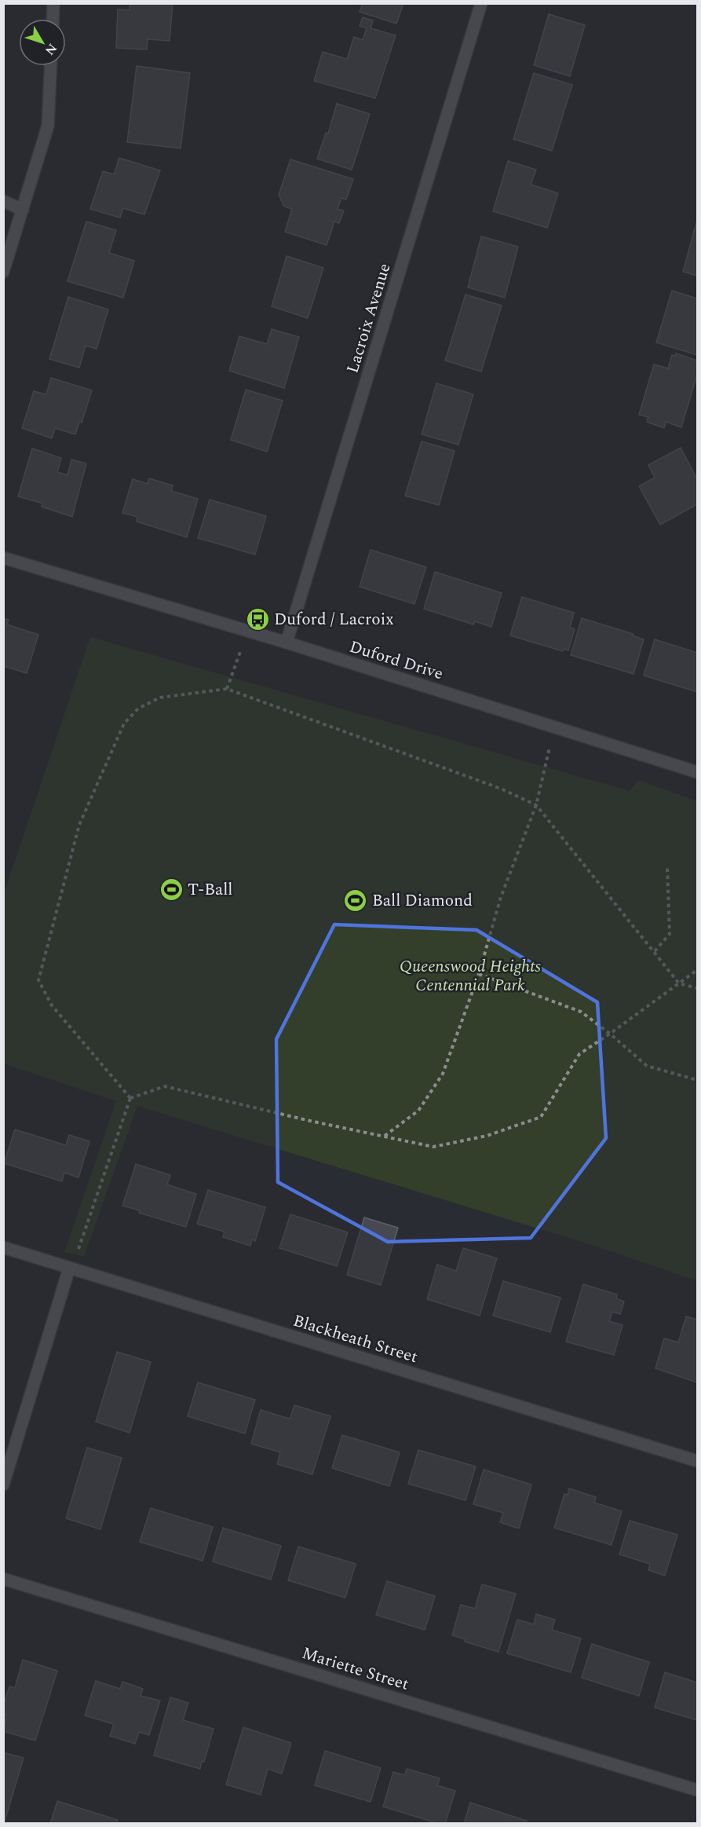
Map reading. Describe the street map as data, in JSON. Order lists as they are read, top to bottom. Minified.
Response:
{"streets":{"street":["Lacroix Avenue","Duford Drive","Blackheath Street","Mariette Street"]},"crossings":[["Lacroix Avenue","Duford Drive"]],"parks":["Queenswood Heights Centennial Park"],"places":{"bus stop":["Duford / Lacroix"],"sports":["T-Ball","Ball Diamond"]},"north":"bottom right"}
